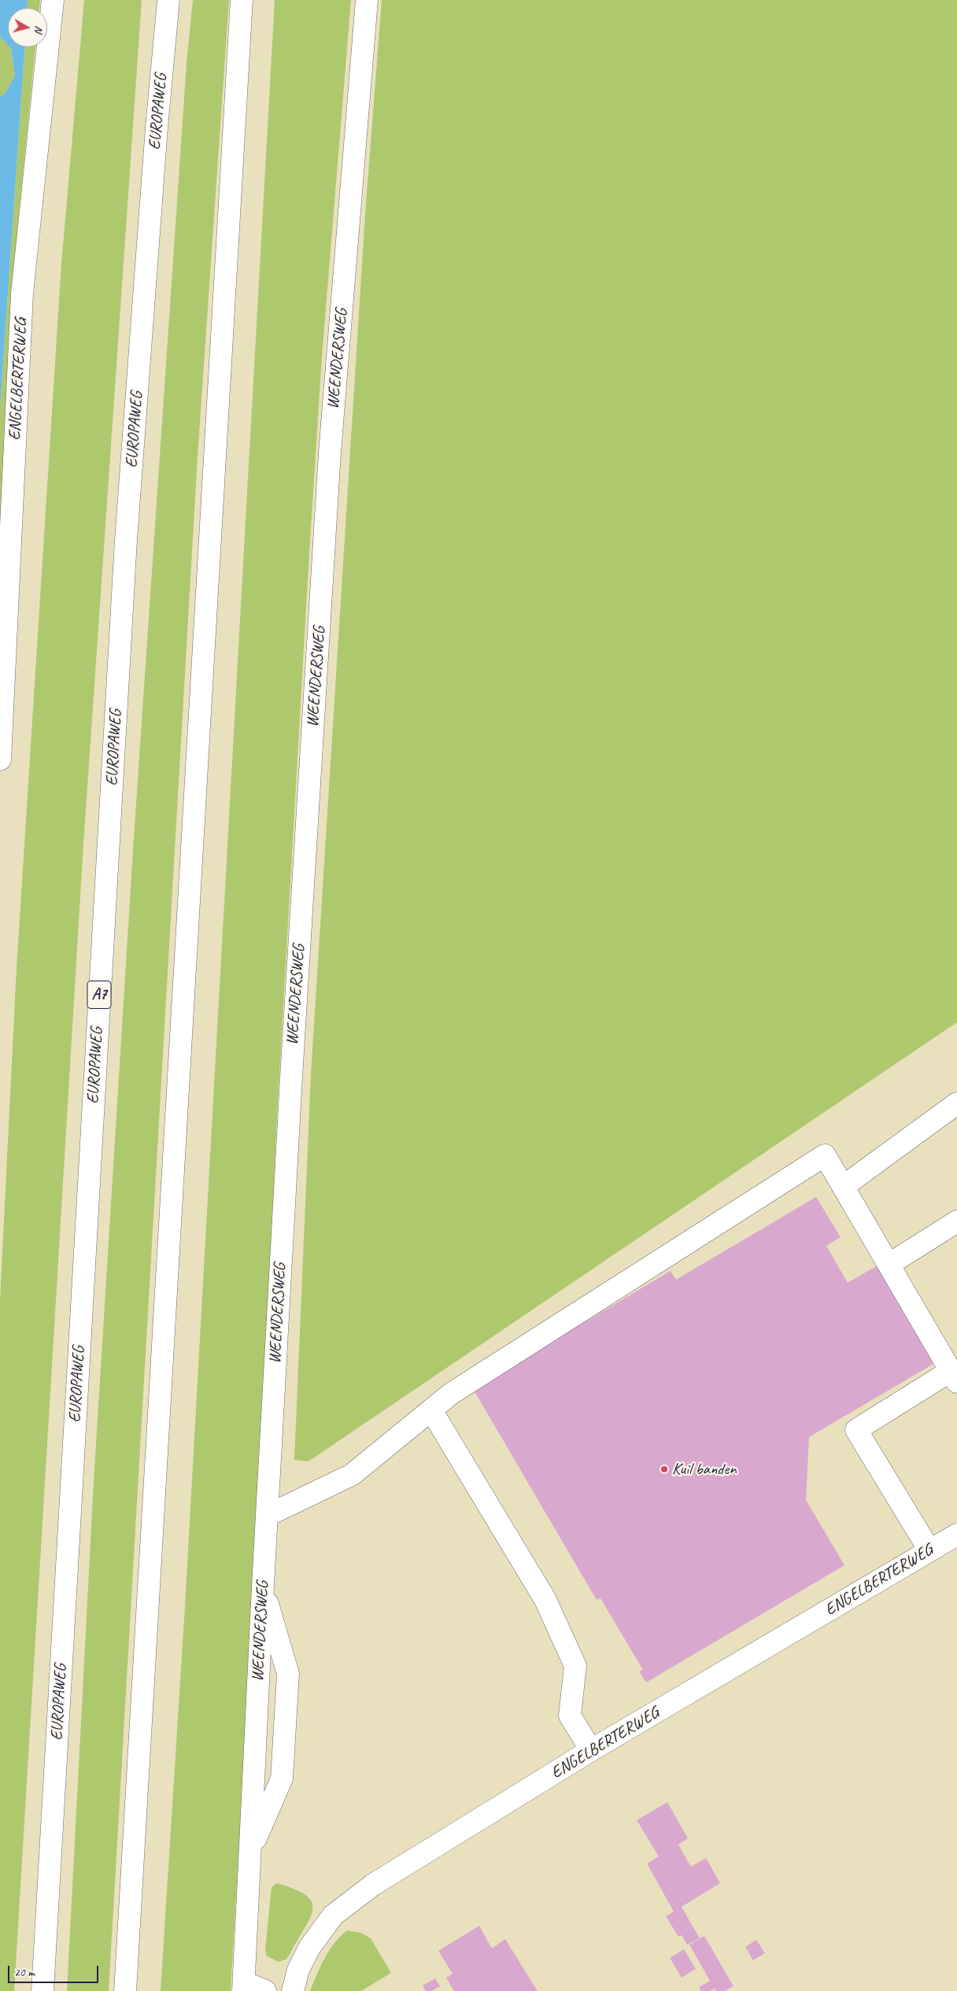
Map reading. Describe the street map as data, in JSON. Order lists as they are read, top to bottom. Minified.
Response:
{"streets":{"main road":["EUROPAWEG","WEENDERSWEG","ENGELBERTERWEG","A7"]},"places":["Kuil banden"],"scale_bar":"20 m","north":"right"}
